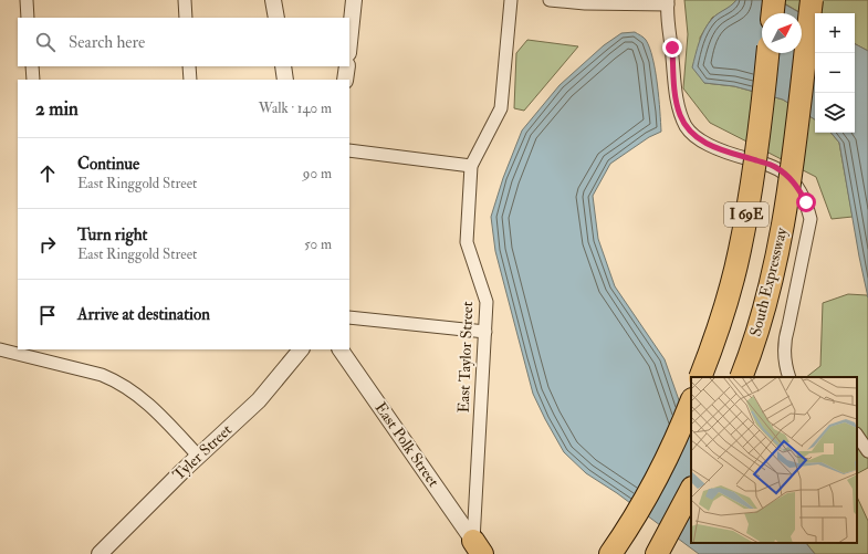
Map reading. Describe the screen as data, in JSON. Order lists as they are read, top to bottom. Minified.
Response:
{"streets":{"highway":["I 69E","South Expressway"],"street":["East Taylor Street","East Polk Street","Tyler Street"]},"crossings":[["East Taylor Street","East Polk Street"]],"north":"top right","page":{"map_buttons":["+","−"],"search":"Search here","heading":["2 min","Walk · 140 m"],"list":[["Continue","East Ringgold Street","90 m"],["Turn right","East Ringgold Street","50 m"],"Arrive at destination"]}}
